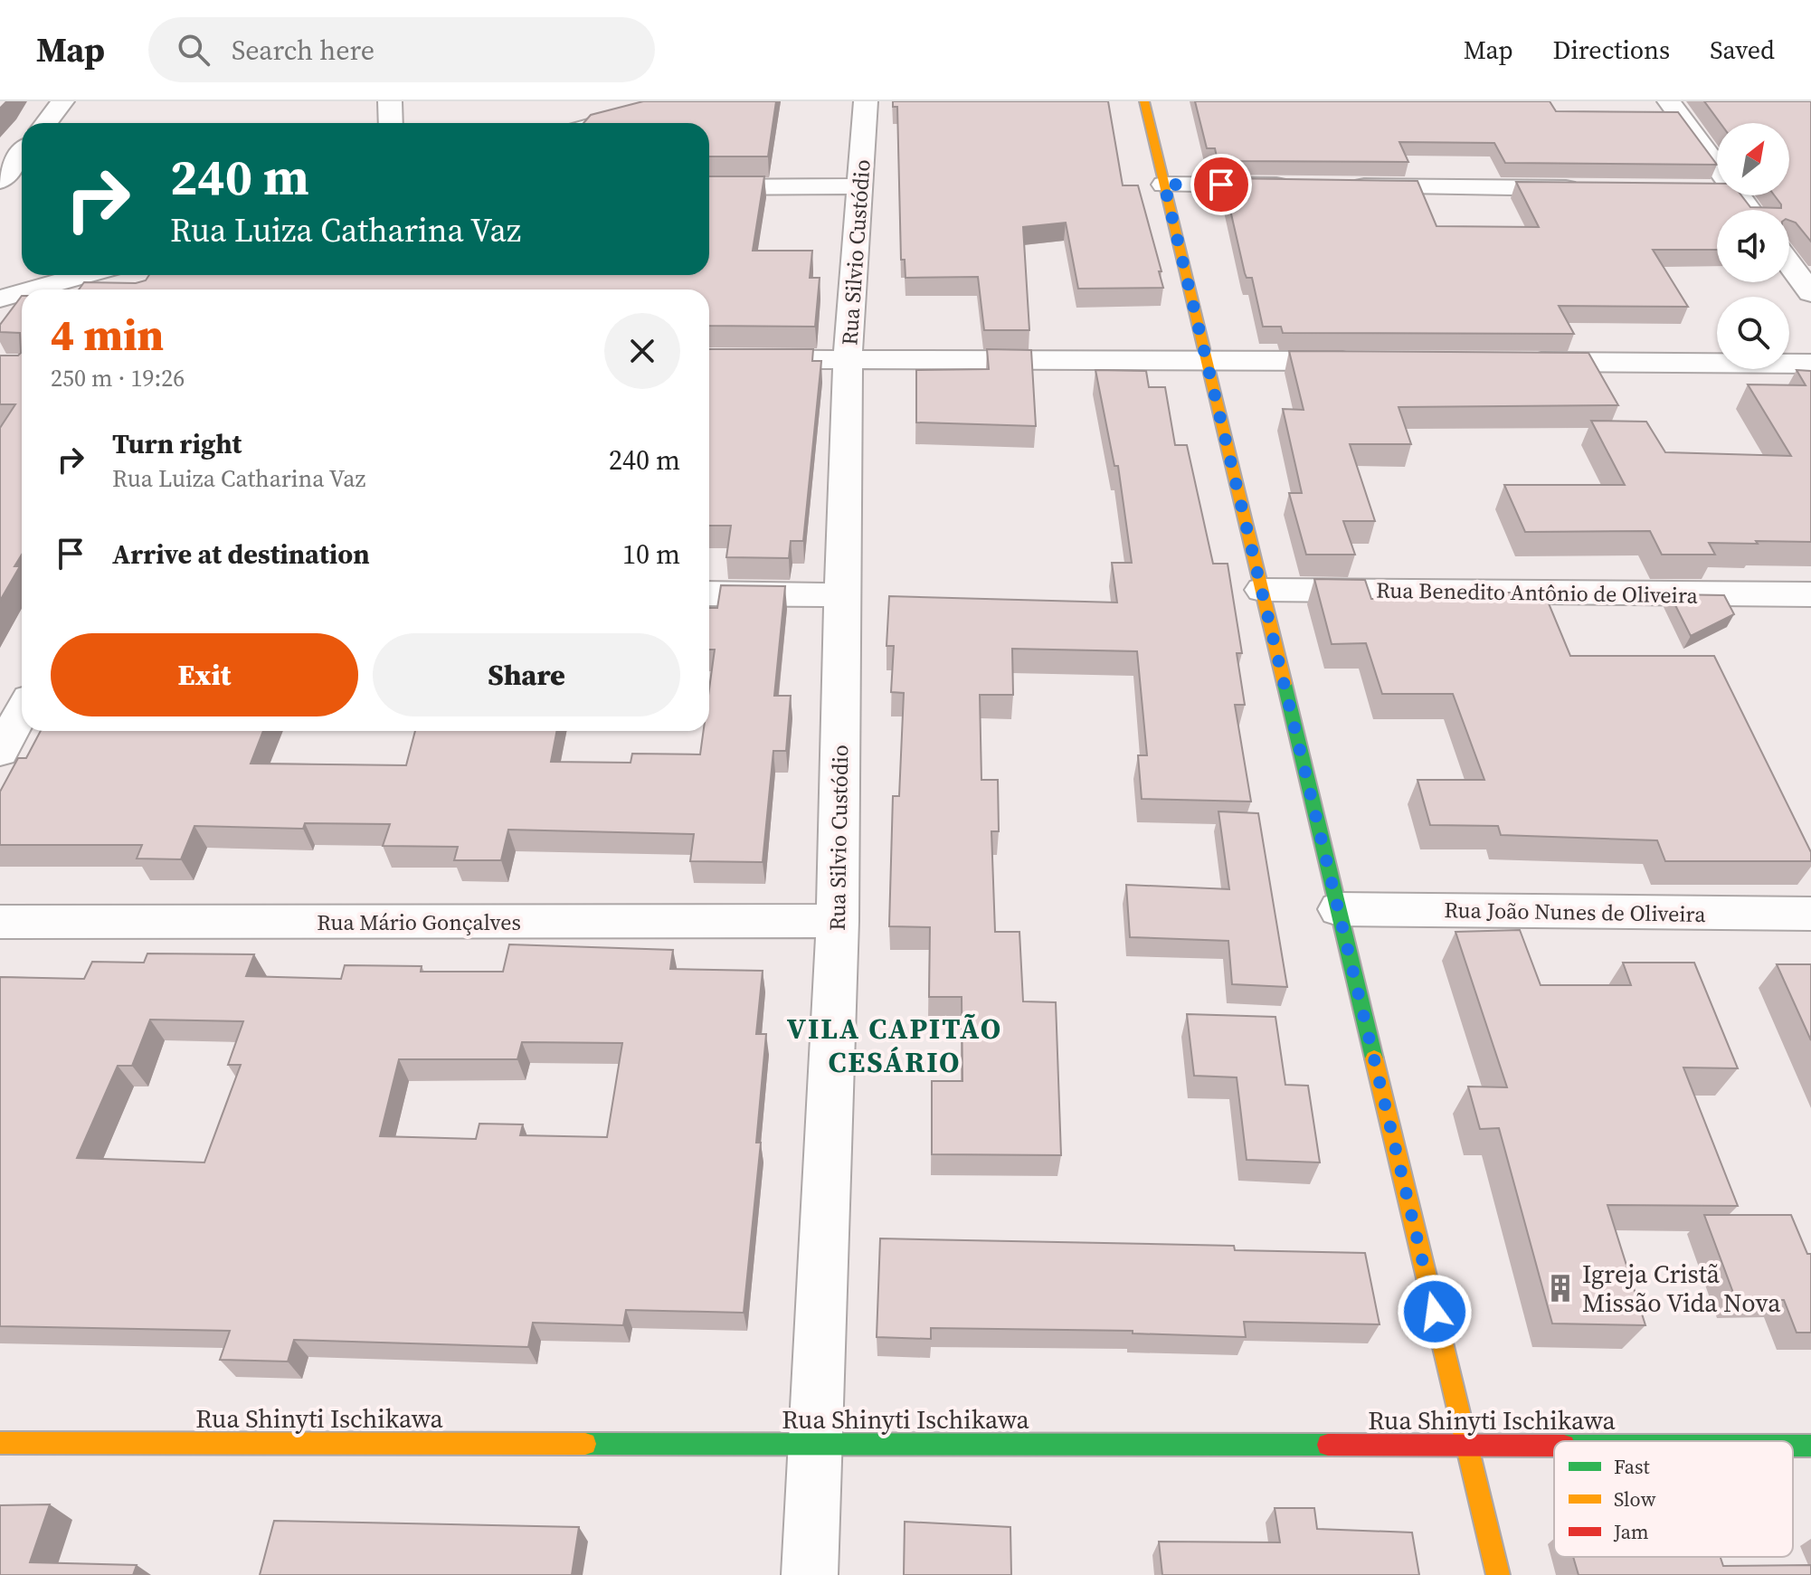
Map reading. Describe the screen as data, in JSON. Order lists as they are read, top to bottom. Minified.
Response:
{"streets":{"street":["Rua Silvio Custódio","Rua Benedito Antônio de Oliveira","Rua João Nunes de Oliveira","Rua Mário Gonçalves","Rua Shinyti Ischikawa"]},"crossings":[["Rua Silvio Custódio","Rua Mário Gonçalves"],["Rua Silvio Custódio","Rua Shinyti Ischikawa"]],"districts":["VILA CAPITÃO CESÁRIO"],"places":{"building":["Igreja Cristã Missão Vida Nova"]},"legend":["Fast","Slow","Jam"],"north":"top right","page":{"header":"Map","search":"Search here","nav":["Map","Directions","Saved"],"turn":["240 m","Rua Luiza Catharina Vaz"],"heading":["4 min","250 m · 19:26"],"list":[{"name":"Turn right","note":"Rua Luiza Catharina Vaz","value":"240 m"},{"name":"Arrive at destination","value":"10 m"}],"buttons":["Exit","Share"]}}
